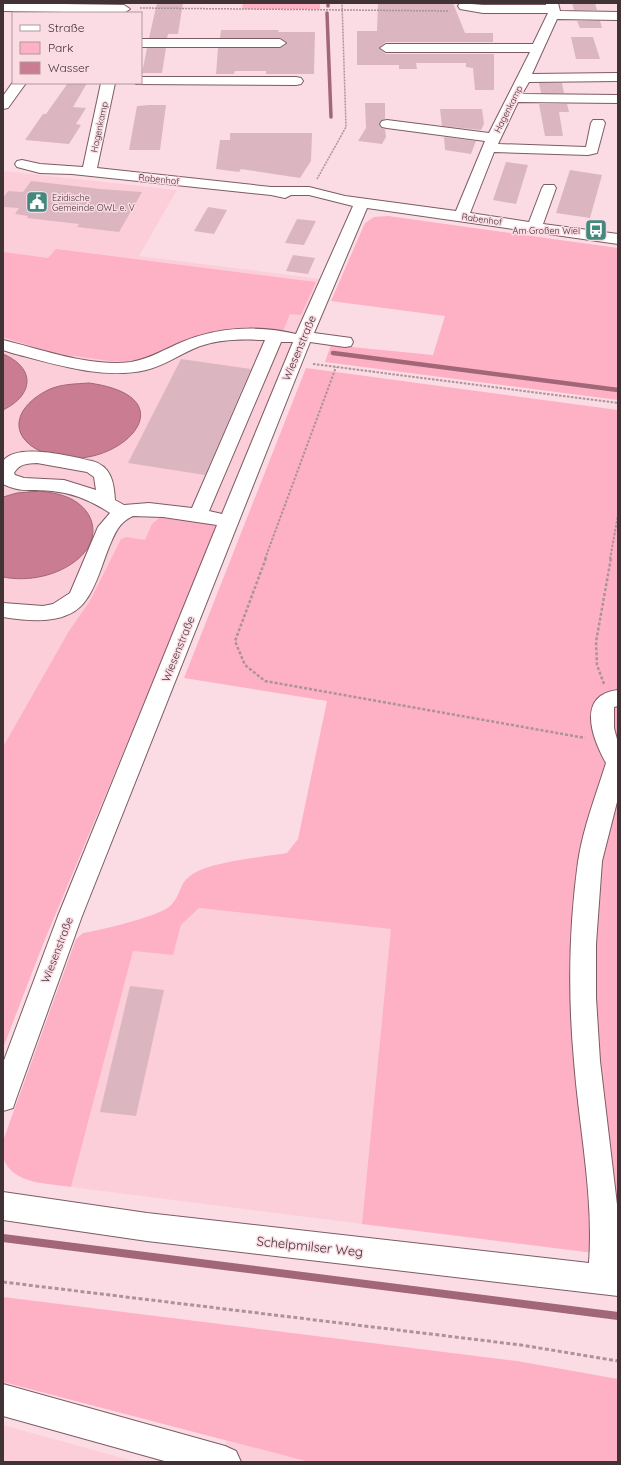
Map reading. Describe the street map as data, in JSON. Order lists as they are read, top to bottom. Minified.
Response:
{"streets":{"street":["Hagenkamp","Rabenhof","Wiesenstraße","Schelpmilser Weg"]},"crossings":[["Hagenkamp","Rabenhof"],["Rabenhof","Wiesenstraße"]],"places":{"public building":["Ezidische Gemeinde OWL e. V"],"bus stop":["Am Großen Wiel"]},"legend":["Straße","Park","Wasser"]}
